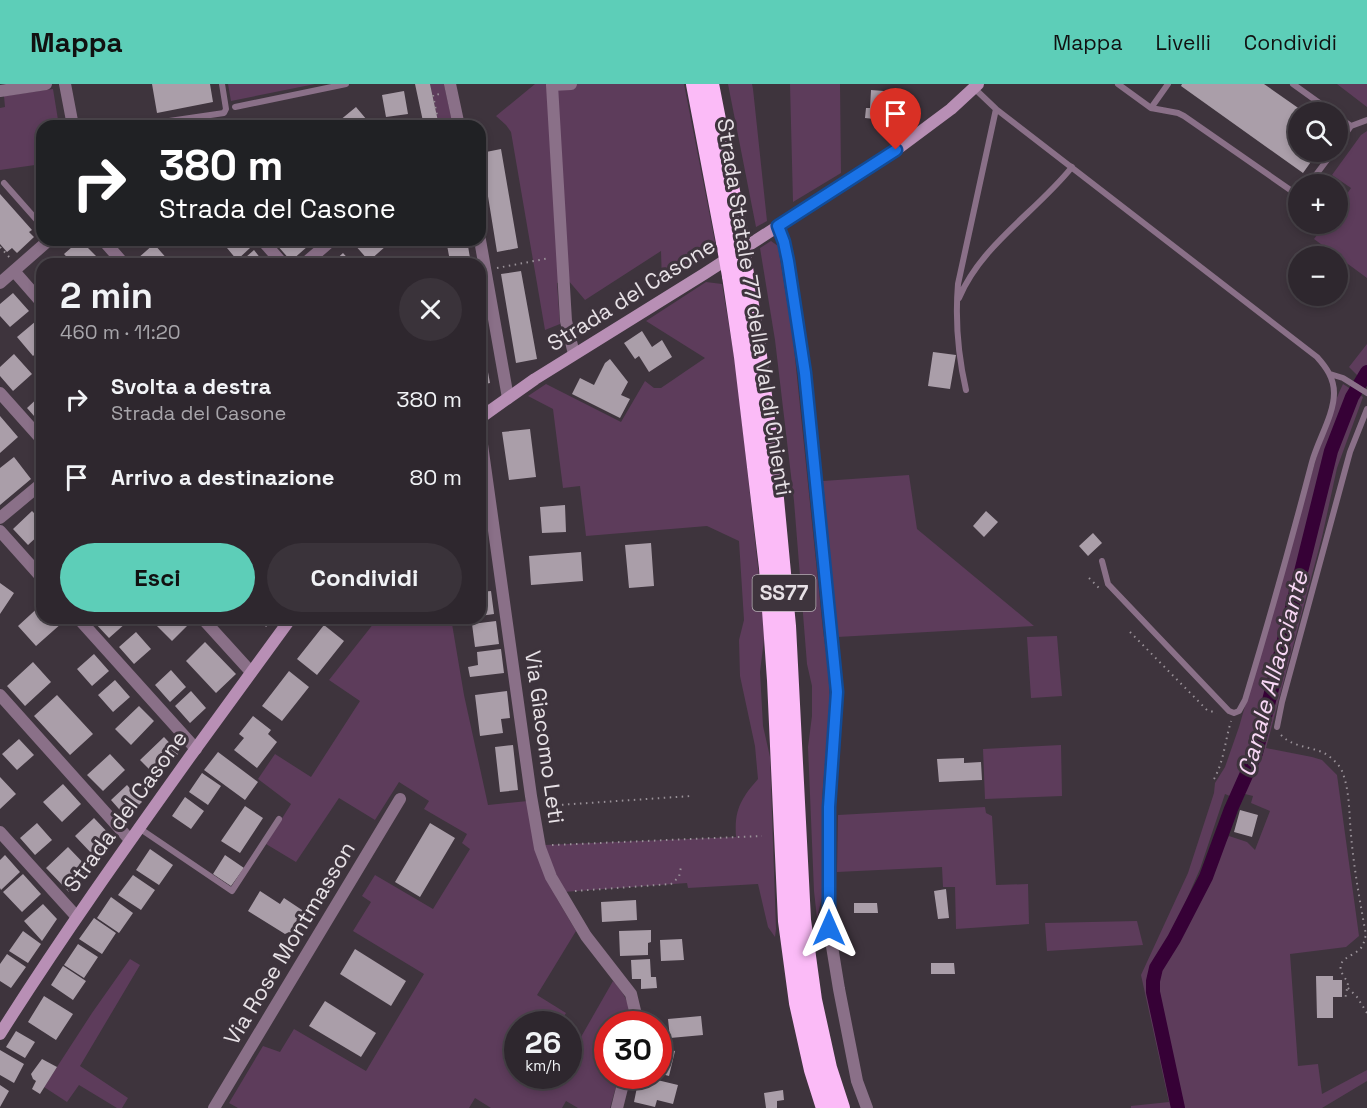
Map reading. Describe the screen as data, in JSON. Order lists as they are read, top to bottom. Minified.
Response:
{"streets":{"highway":["Strada Statale 77 della Val di Chienti","SS77"],"street":["Strada del Casone","Via Giacomo Leti","Via Rose Montmasson"]},"water":["Canale Allacciante"],"page":{"header":"Mappa","nav":["Mappa","Livelli","Condividi"],"map_buttons":["+","−"],"turn":["380 m","Strada del Casone"],"heading":["2 min","460 m · 11:20"],"list":[{"name":"Svolta a destra","note":"Strada del Casone","value":"380 m"},{"name":"Arrivo a destinazione","value":"80 m"}],"buttons":["Esci","Condividi"],"speed":"26 km/h","limit":"30"}}
